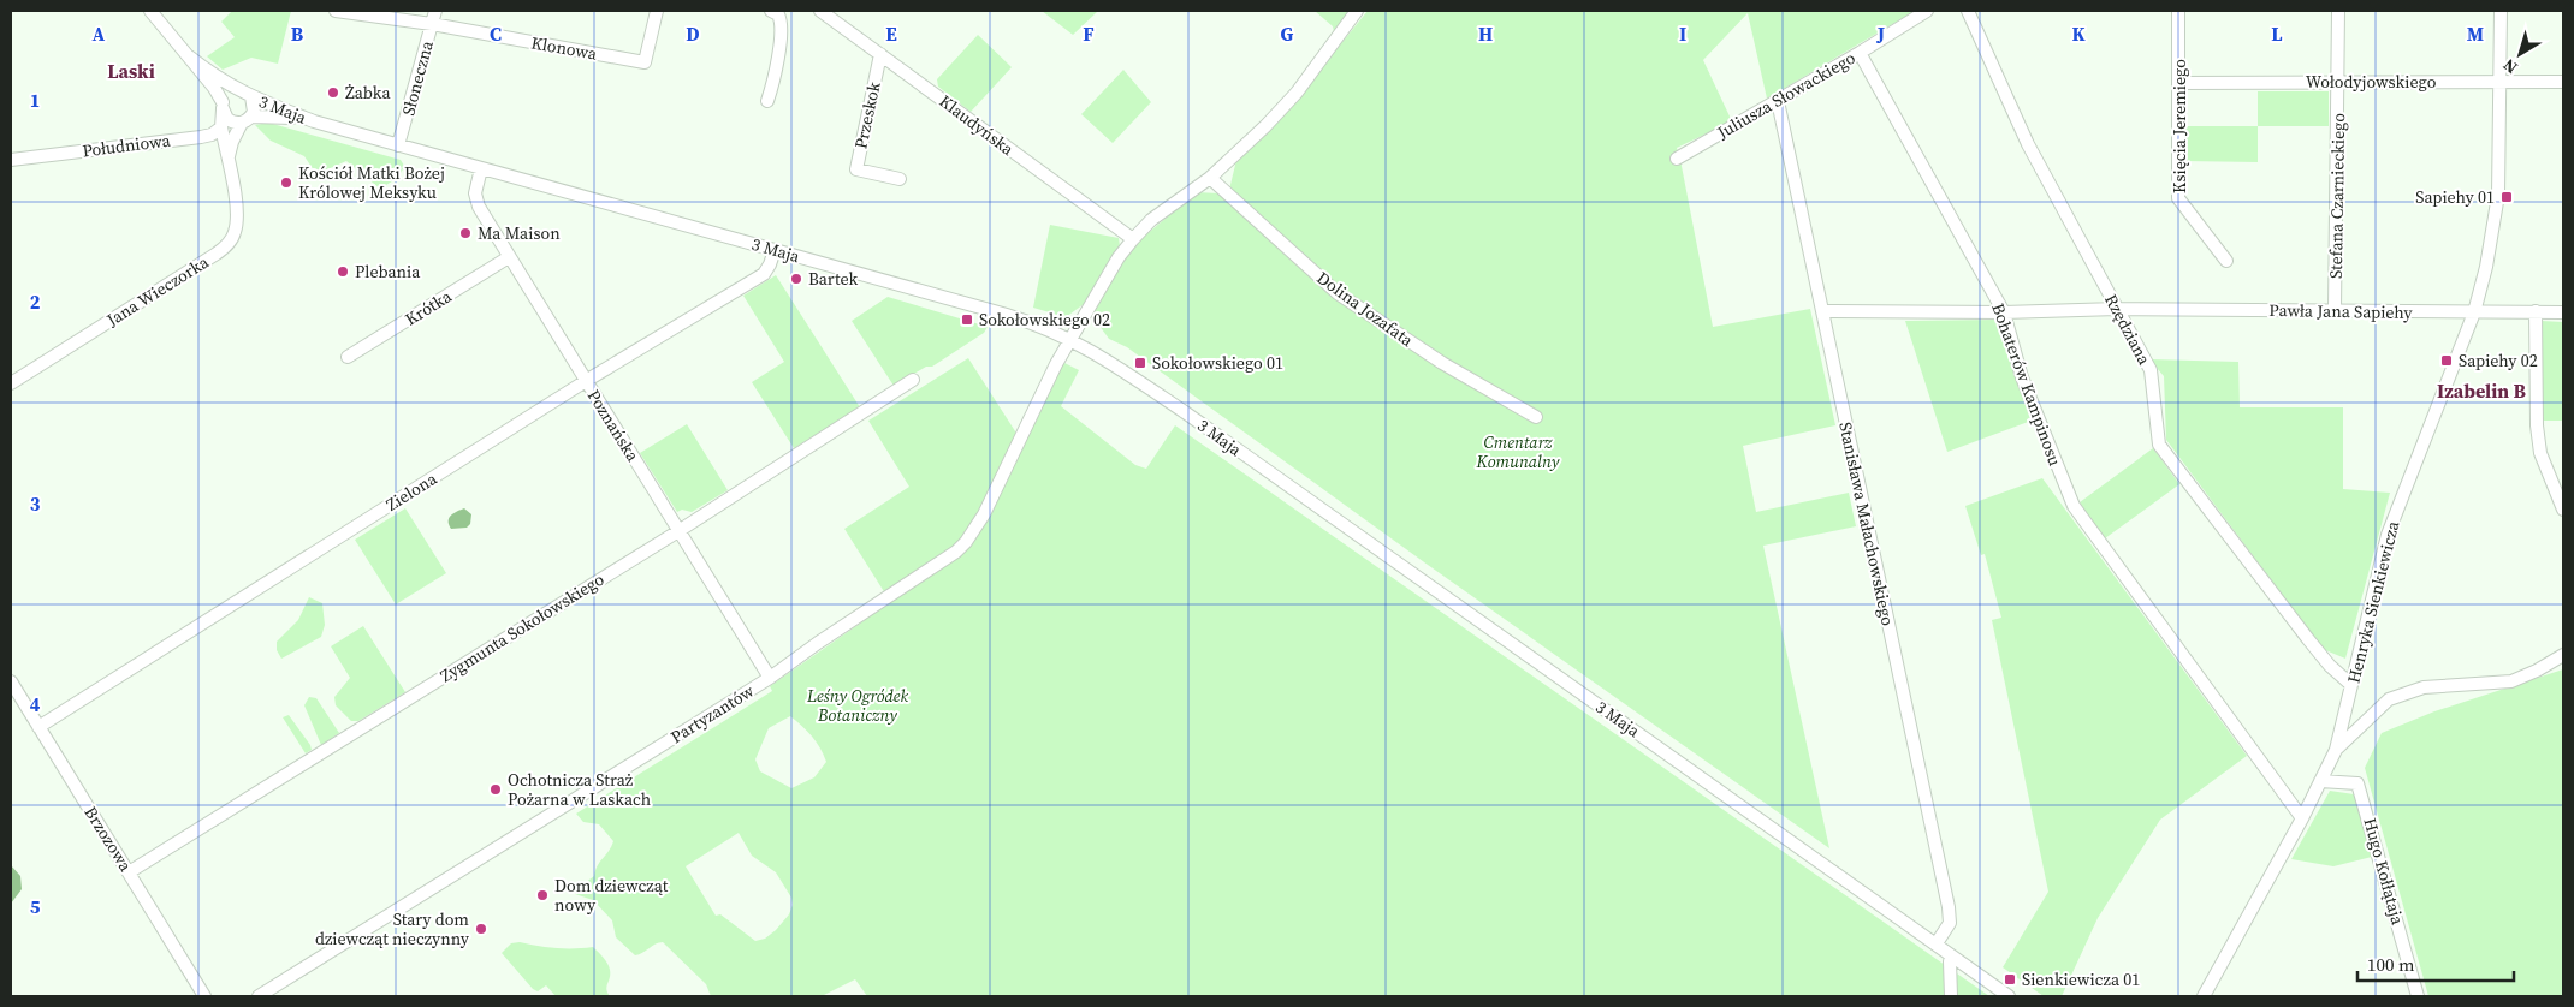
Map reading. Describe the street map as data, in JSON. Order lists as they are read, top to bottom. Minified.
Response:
{"streets":{"street":["Klonowa","Słoneczna","Wołodyjowskiego","Juliusza Słowackiego","3 Maja","Przeskok","Klaudyńska","Księcia Jeremiego","Południowa","Stefana Czarnieckiego","Jana Wieczorka","Krótka","Dolina Jozafata","Pawła Jana Sapiehy","Rzędziana","Bohaterów Kampinosu","Poznańska","Zielona","Stanisława Małachowskiego","Henryka Sienkiewicza","Zygmunta Sokołowskiego","Partyzantów","Brzozowa","Hugo Kołłątaja"]},"crossings":[["Klonowa","Słoneczna"],["Słoneczna","3 Maja"],["Wołodyjowskiego","Księcia Jeremiego"],["Wołodyjowskiego","Stefana Czarnieckiego"],["Wołodyjowskiego","Henryka Sienkiewicza"],["Juliusza Słowackiego","Bohaterów Kampinosu"],["Juliusza Słowackiego","Stanisława Małachowskiego"],["3 Maja","Jana Wieczorka"],["3 Maja","Poznańska"],["3 Maja","Zielona"],["3 Maja","Stanisława Małachowskiego"],["3 Maja","Partyzantów"],["Przeskok","Klaudyńska"],["Klaudyńska","Partyzantów"],["Południowa","Jana Wieczorka"],["Stefana Czarnieckiego","Pawła Jana Sapiehy"],["Krótka","Poznańska"],["Dolina Jozafata","Partyzantów"],["Pawła Jana Sapiehy","Rzędziana"],["Pawła Jana Sapiehy","Bohaterów Kampinosu"],["Pawła Jana Sapiehy","Stanisława Małachowskiego"],["Pawła Jana Sapiehy","Henryka Sienkiewicza"],["Rzędziana","Henryka Sienkiewicza"],["Bohaterów Kampinosu","Henryka Sienkiewicza"],["Poznańska","Zielona"],["Poznańska","Zygmunta Sokołowskiego"],["Poznańska","Partyzantów"],["Zielona","Brzozowa"],["Henryka Sienkiewicza","Hugo Kołłątaja"],["Zygmunta Sokołowskiego","Brzozowa"]],"districts":["Laski","Izabelin B"],"parks":["Cmentarz Komunalny","Leśny Ogródek Botaniczny"],"places":{"other":["Żabka","Kościół Matki Bożej Królowej Meksyku","Ma Maison","Plebania","Bartek","Ochotnicza Straż Pożarna w Laskach","Dom dziewcząt nowy","Stary dom dziewcząt nieczynny"],"transit":["Sapiehy 01","Sokołowskiego 02","Sapiehy 02","Sokołowskiego 01","Sienkiewicza 01"]},"scale_bar":"100 m","north":"bottom left","grid":{"columns":["A","B","C","D","E","F","G","H","I","J","K","L","M"],"rows":["1","2","3","4","5"]}}
